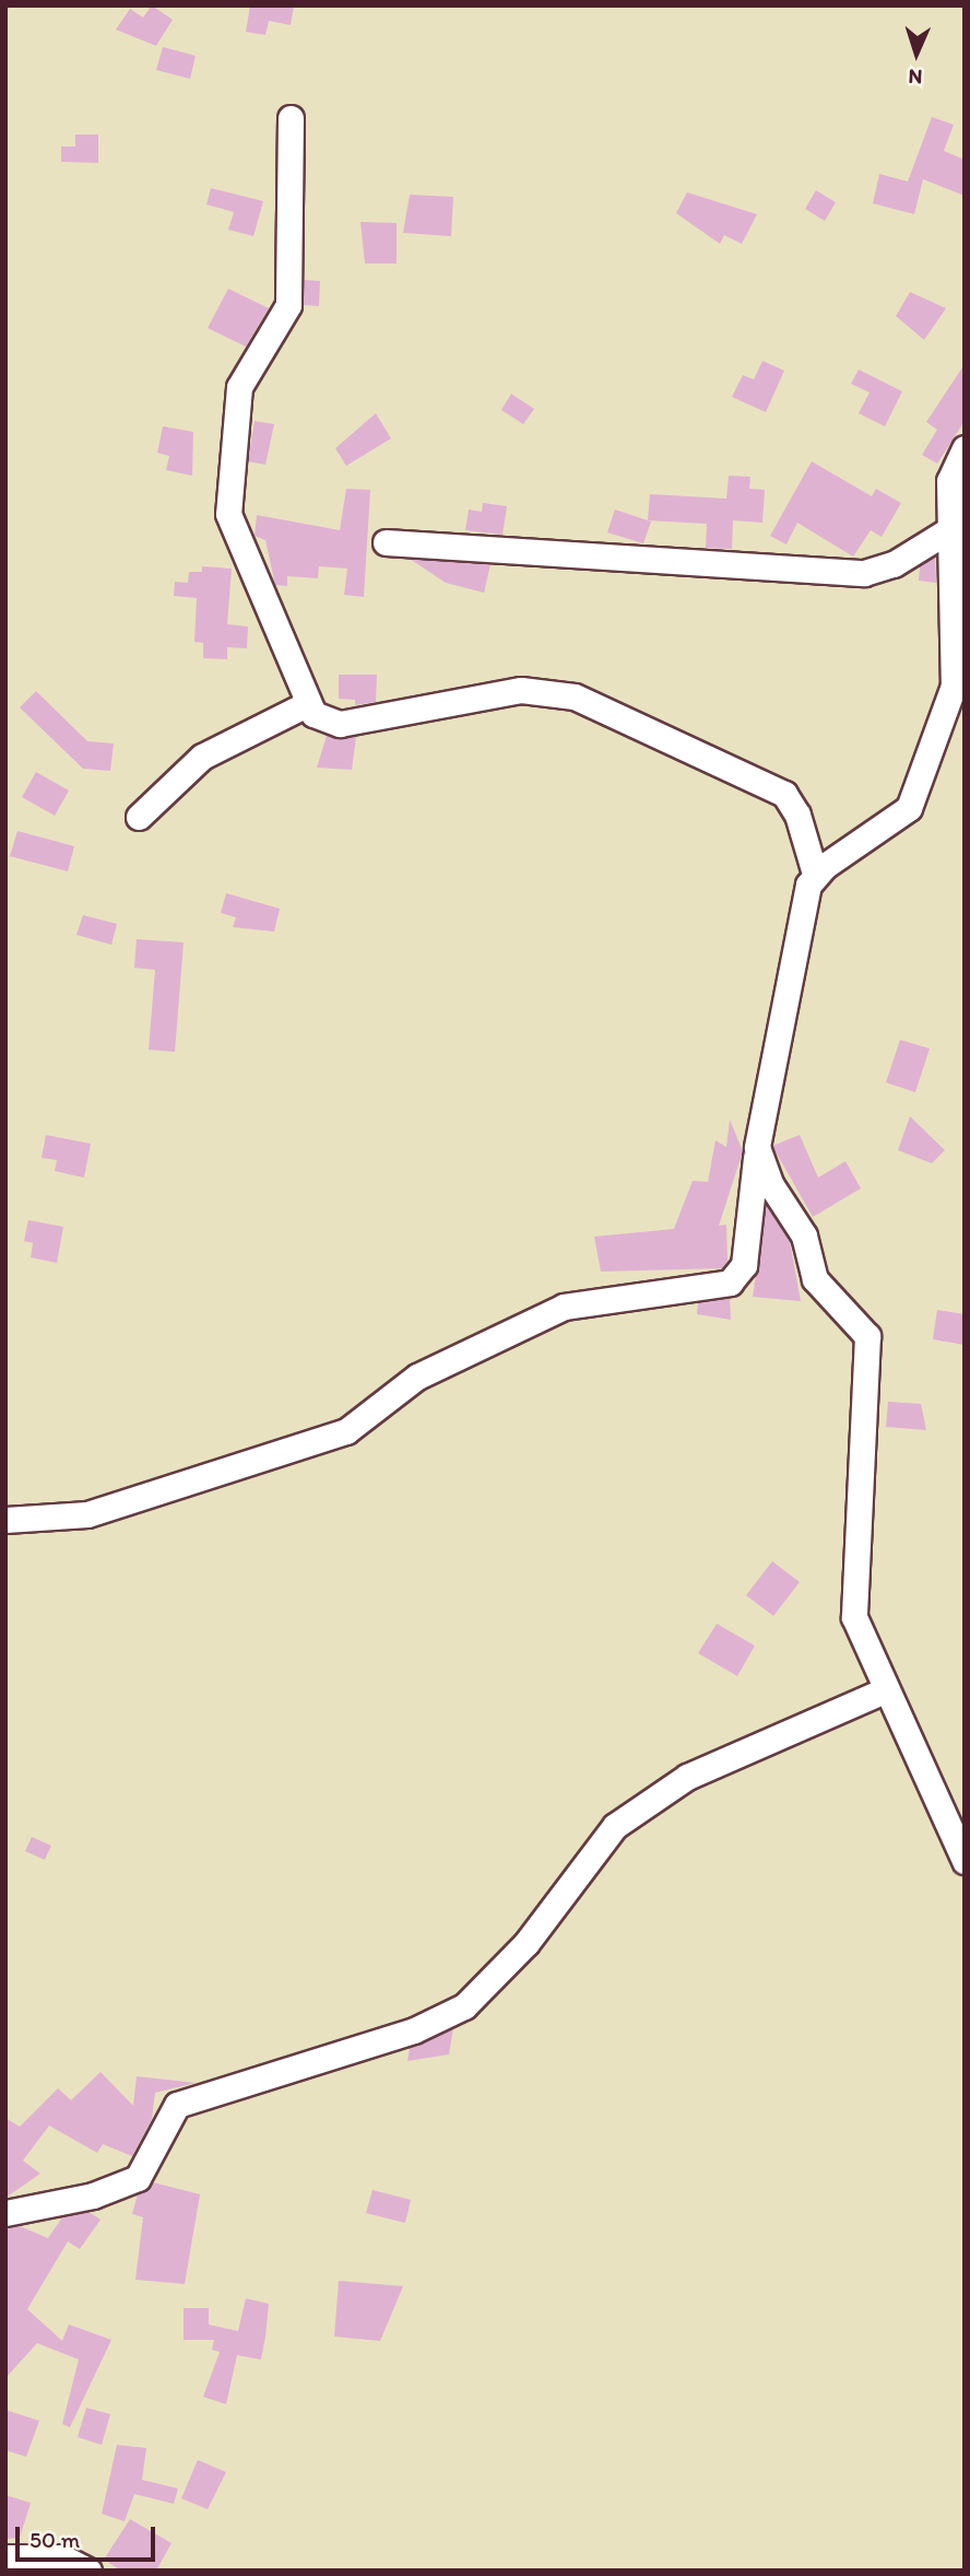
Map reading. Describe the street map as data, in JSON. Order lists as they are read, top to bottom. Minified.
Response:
{"scale_bar":"50 m","north":"bottom"}
